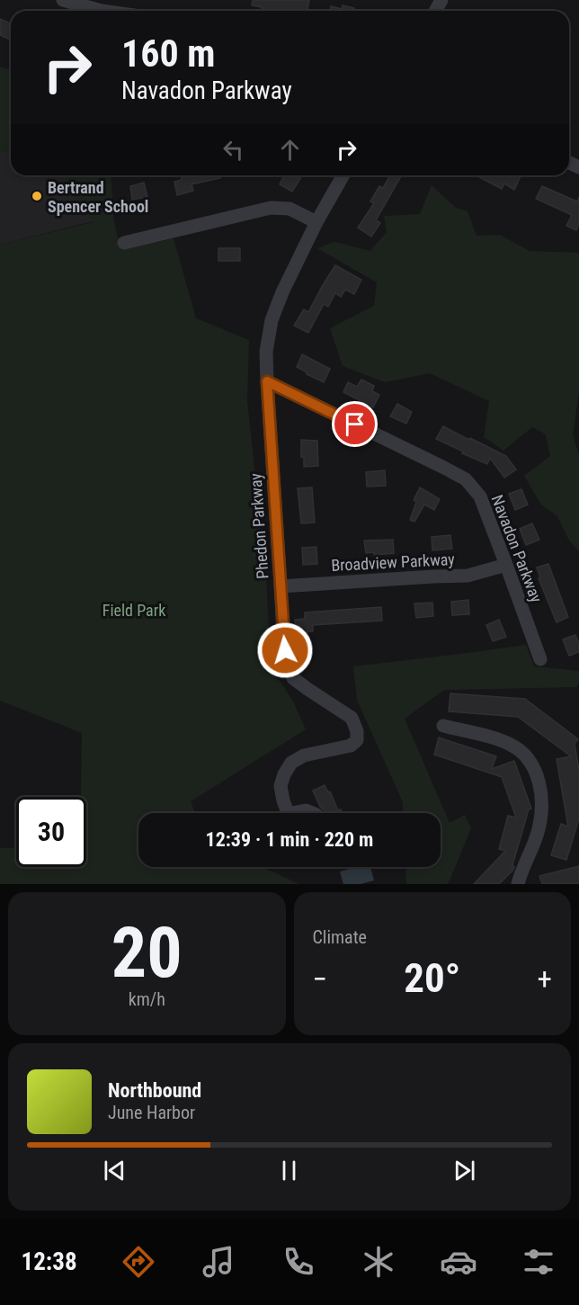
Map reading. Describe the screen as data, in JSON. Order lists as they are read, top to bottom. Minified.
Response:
{"streets":{"street":["Phedon Parkway","Navadon Parkway","Broadview Parkway"]},"crossings":[["Phedon Parkway","Navadon Parkway"],["Phedon Parkway","Broadview Parkway"],["Navadon Parkway","Broadview Parkway"]],"parks":["Field Park"],"places":["Bertrand Spencer School"],"page":{"turn":["160 m","Navadon Parkway"],"limit":"30","trip":"12:39 · 1 min · 220 m","tile":[["20","km/h"],"Climate"],"heat":["−","20°","+"],"song":["Northbound","June Harbor"],"tabs":"12:38"}}
